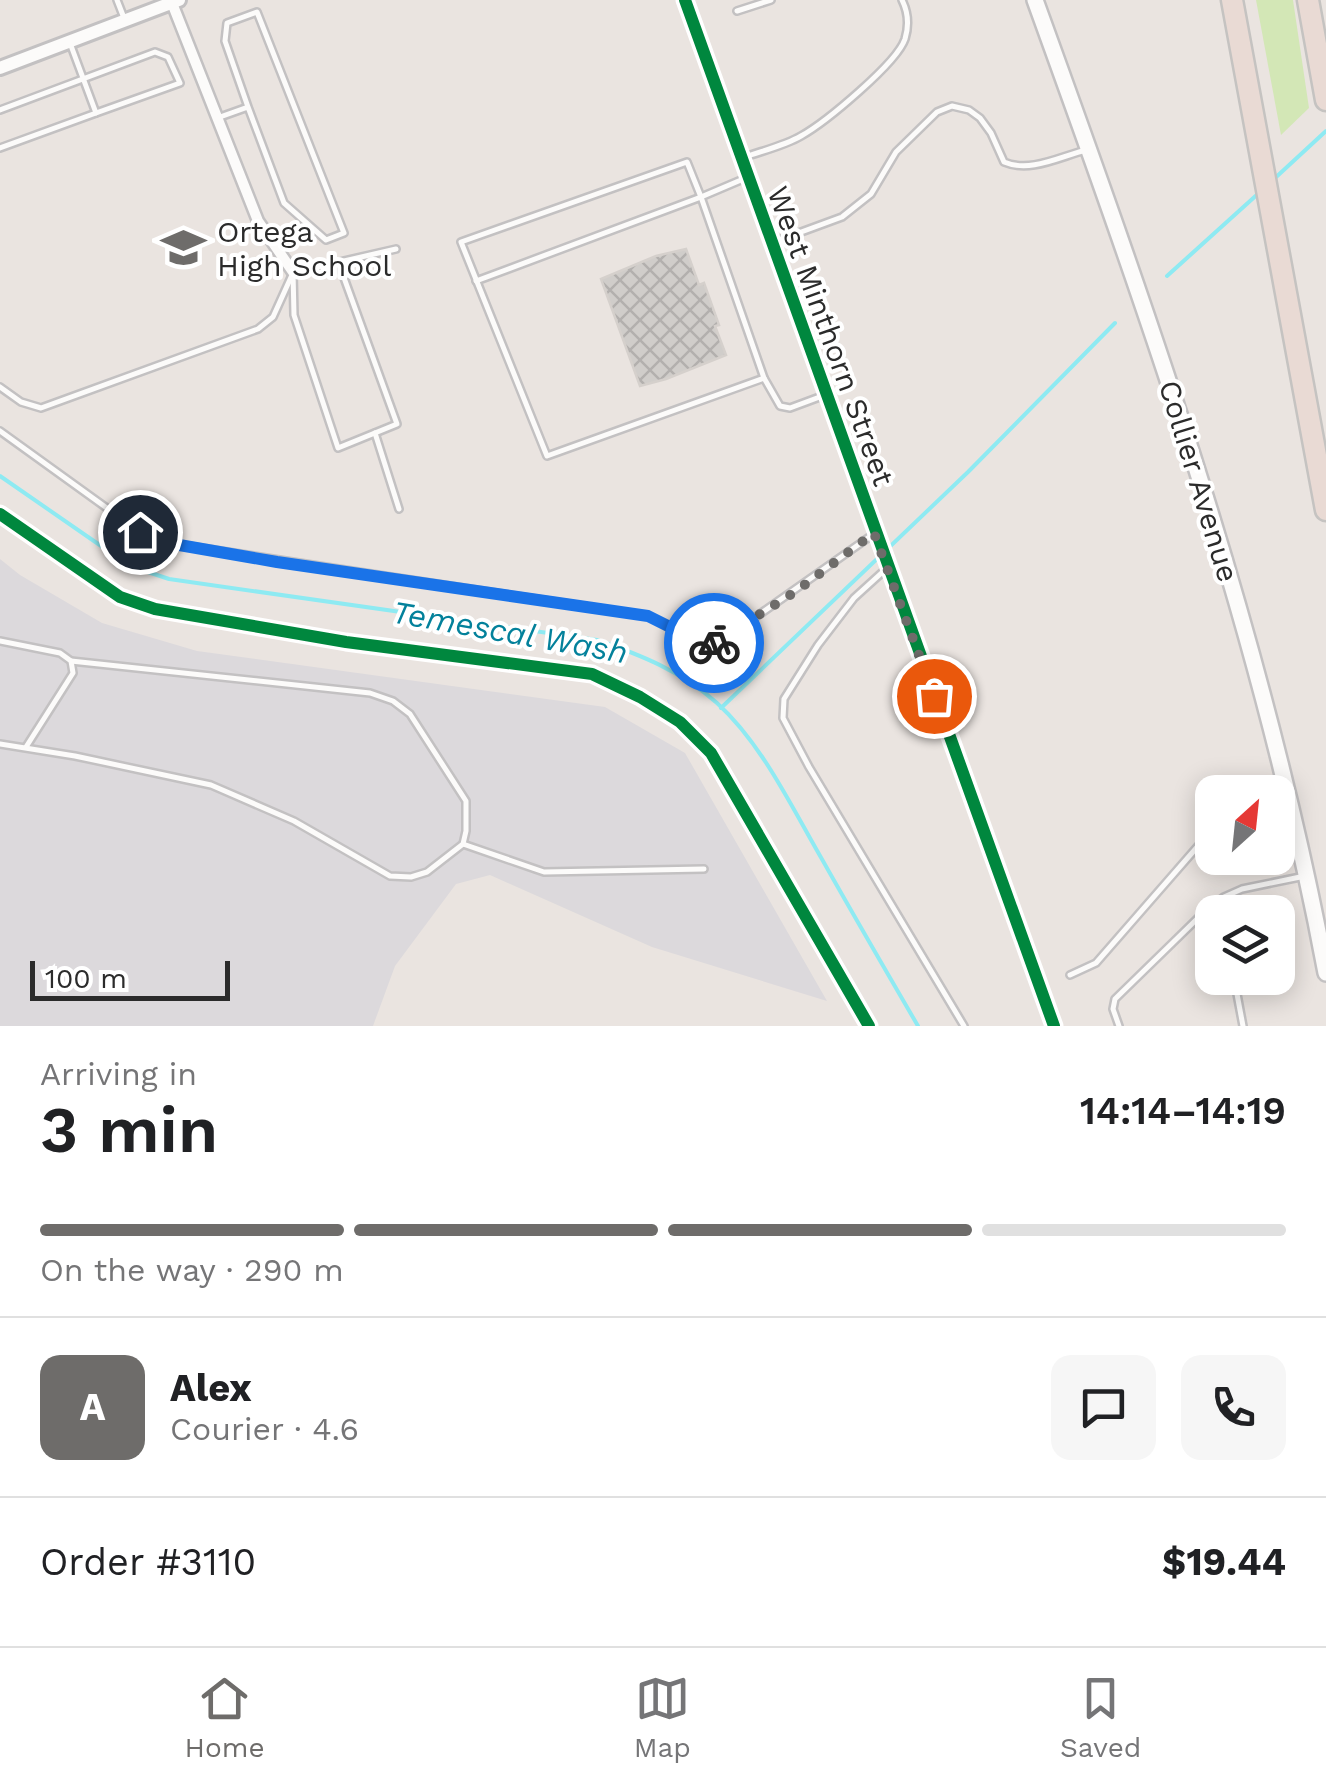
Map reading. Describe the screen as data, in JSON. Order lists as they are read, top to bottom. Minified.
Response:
{"streets":{"main road":["Collier Avenue"],"street":["West Minthorn Street"]},"water":["Temescal Wash"],"places":{"school or university":["Ortega High School"]},"scale_bar":"100 m","north":"top right","page":{"scale":"100 m","heading":["3 min","Arriving in","14:14–14:19"],"panel":["Alex","Courier · 4.6","Order #3110","$19.44"],"bar":"On the way · 290 m","round":"A","tabs":["Home","Map","Saved"]}}
